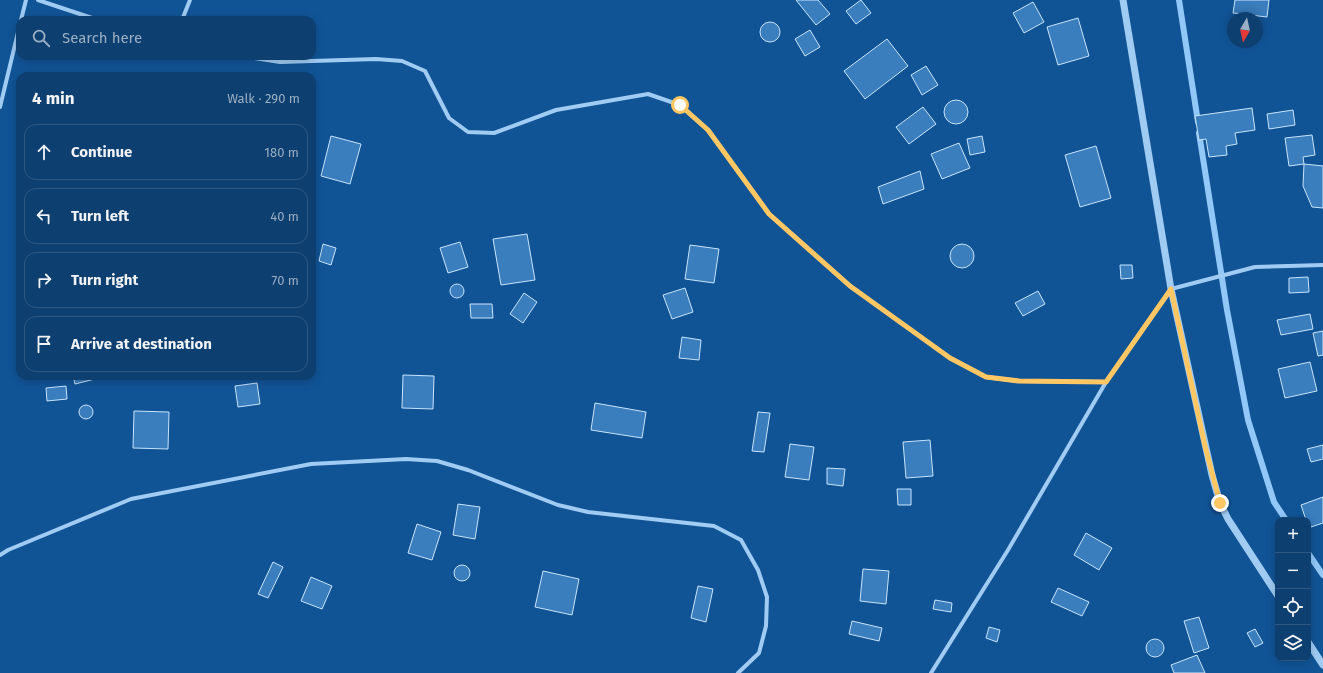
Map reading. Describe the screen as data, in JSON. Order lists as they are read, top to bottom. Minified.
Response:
{"north":"bottom","page":{"search":"Search here","heading":["4 min","Walk · 290 m"],"list":[["Continue","180 m"],["Turn left","40 m"],["Turn right","70 m"],"Arrive at destination"],"map_buttons":["+","−"]}}
